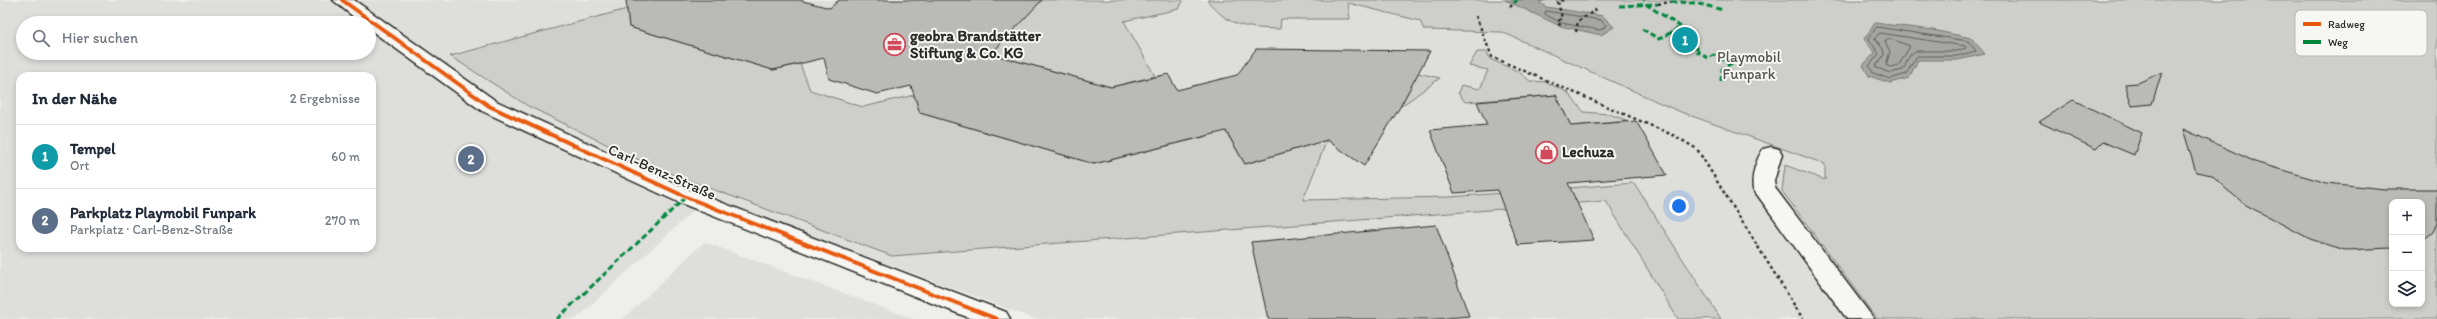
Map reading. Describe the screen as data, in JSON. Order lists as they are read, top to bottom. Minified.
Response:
{"streets":{"street":["Carl-Benz-Straße"]},"parks":["Playmobil Funpark"],"places":{"office":["geobra Brandstätter Stiftung & Co. KG"],"shop":["Lechuza"]},"legend":["Radweg","Weg"],"page":{"search":"Hier suchen","pins":["1","2"],"heading":["In der Nähe","2 Ergebnisse"],"list":[{"mark":"1","name":"Tempel","note":"Ort","value":"60 m"},{"mark":"2","name":"Parkplatz Playmobil Funpark","note":"Parkplatz · Carl-Benz-Straße","value":"270 m"}],"map_buttons":["+","−"]}}
